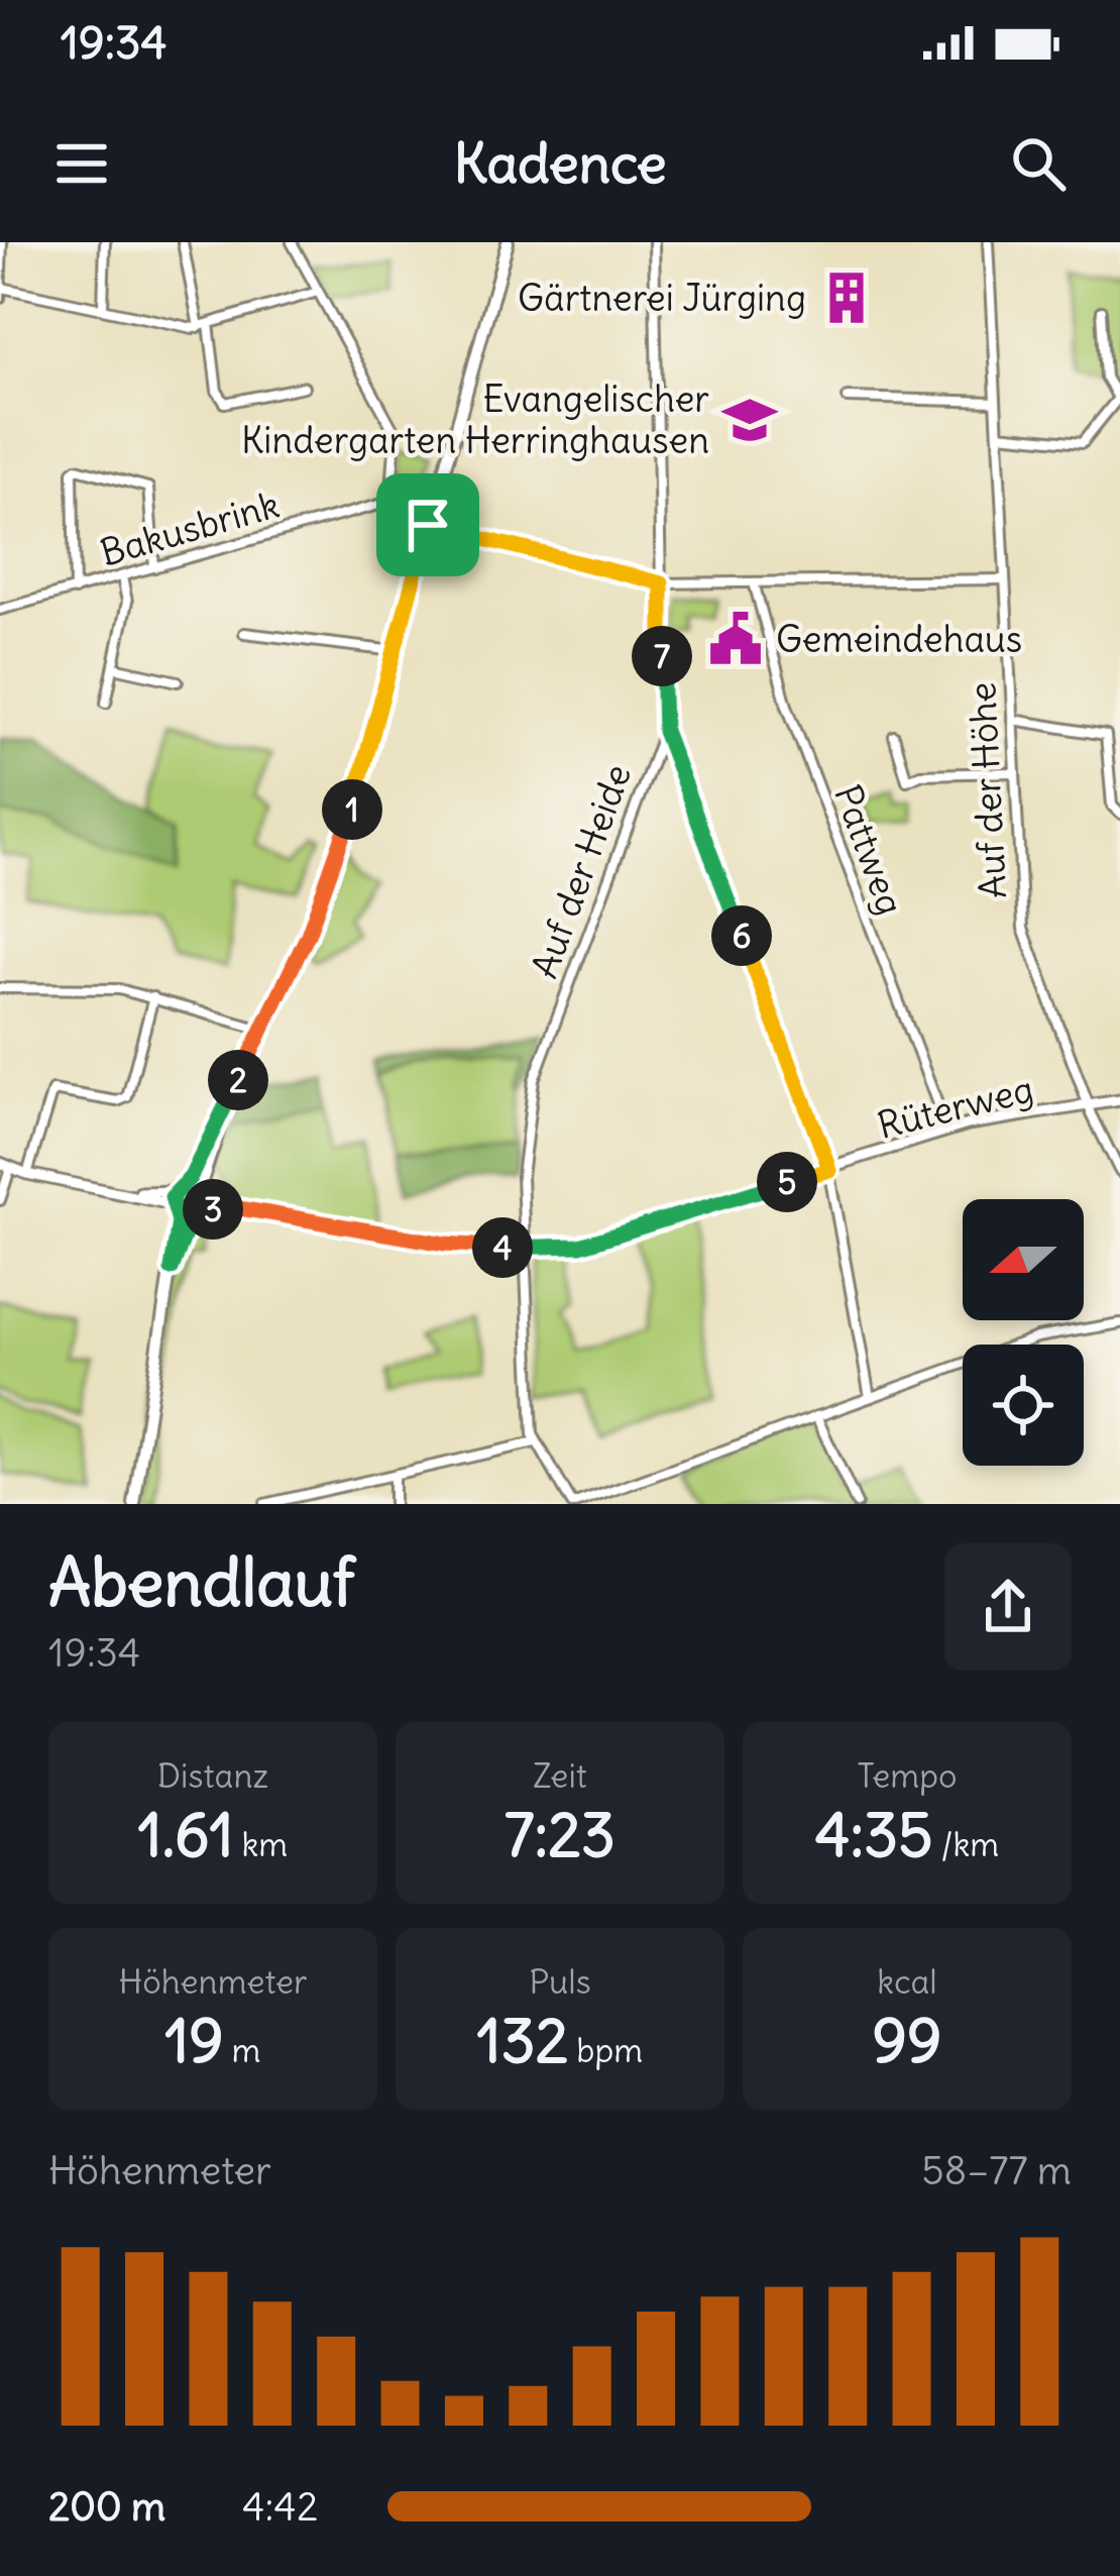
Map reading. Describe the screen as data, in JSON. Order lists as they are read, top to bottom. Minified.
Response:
{"streets":{"street":["Bakusbrink","Auf der Höhe","Pattweg","Auf der Heide","Rüterweg"]},"crossings":[["Auf der Höhe","Rüterweg"],["Pattweg","Rüterweg"],["Auf der Heide","Rüterweg"]],"places":{"building":["Gärtnerei Jürging"],"school or university":["Evangelischer Kindergarten Herringhausen"],"public building":["Gemeindehaus"]},"north":"left","page":{"status":"19:34","header":"Kadence","pins":["7","1","6","2","5","3","4"],"heading":["Abendlauf","19:34"],"stats":[["Distanz","1.61 km"],["Zeit","7:23"],["Tempo","4:35 /km"],["Höhenmeter","19 m"],["Puls","132 bpm"],["kcal","99"]],"chart":["Höhenmeter","58–77 m"],"list":[{"name":"200 m","note":"4:42"}]}}
